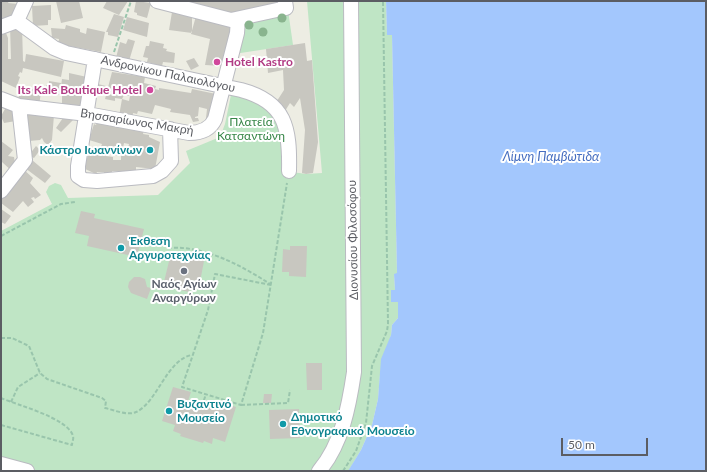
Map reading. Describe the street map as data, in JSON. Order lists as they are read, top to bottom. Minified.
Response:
{"streets":{"street":["Ανδρονίκου Παλαιολόγου","Βησσαρίωνος Μακρή","Διονυσίου Φιλοσόφου"]},"crossings":[["Ανδρονίκου Παλαιολόγου","Βησσαρίωνος Μακρή"]],"water":["Λίμνη Παμβώτιδα"],"parks":["Πλατεία Κατσαντώνη"],"places":["Hotel Kastro","Its Kale Boutique Hotel","Κάστρο Ιωαννίνων","Έκθεση Αργυροτεχνίας","Ναός Αγίων Αναργύρων","Βυζαντινό Μουσείο","Δημοτικό Εθνογραφικό Μουσείο"],"scale_bar":"50 m"}
